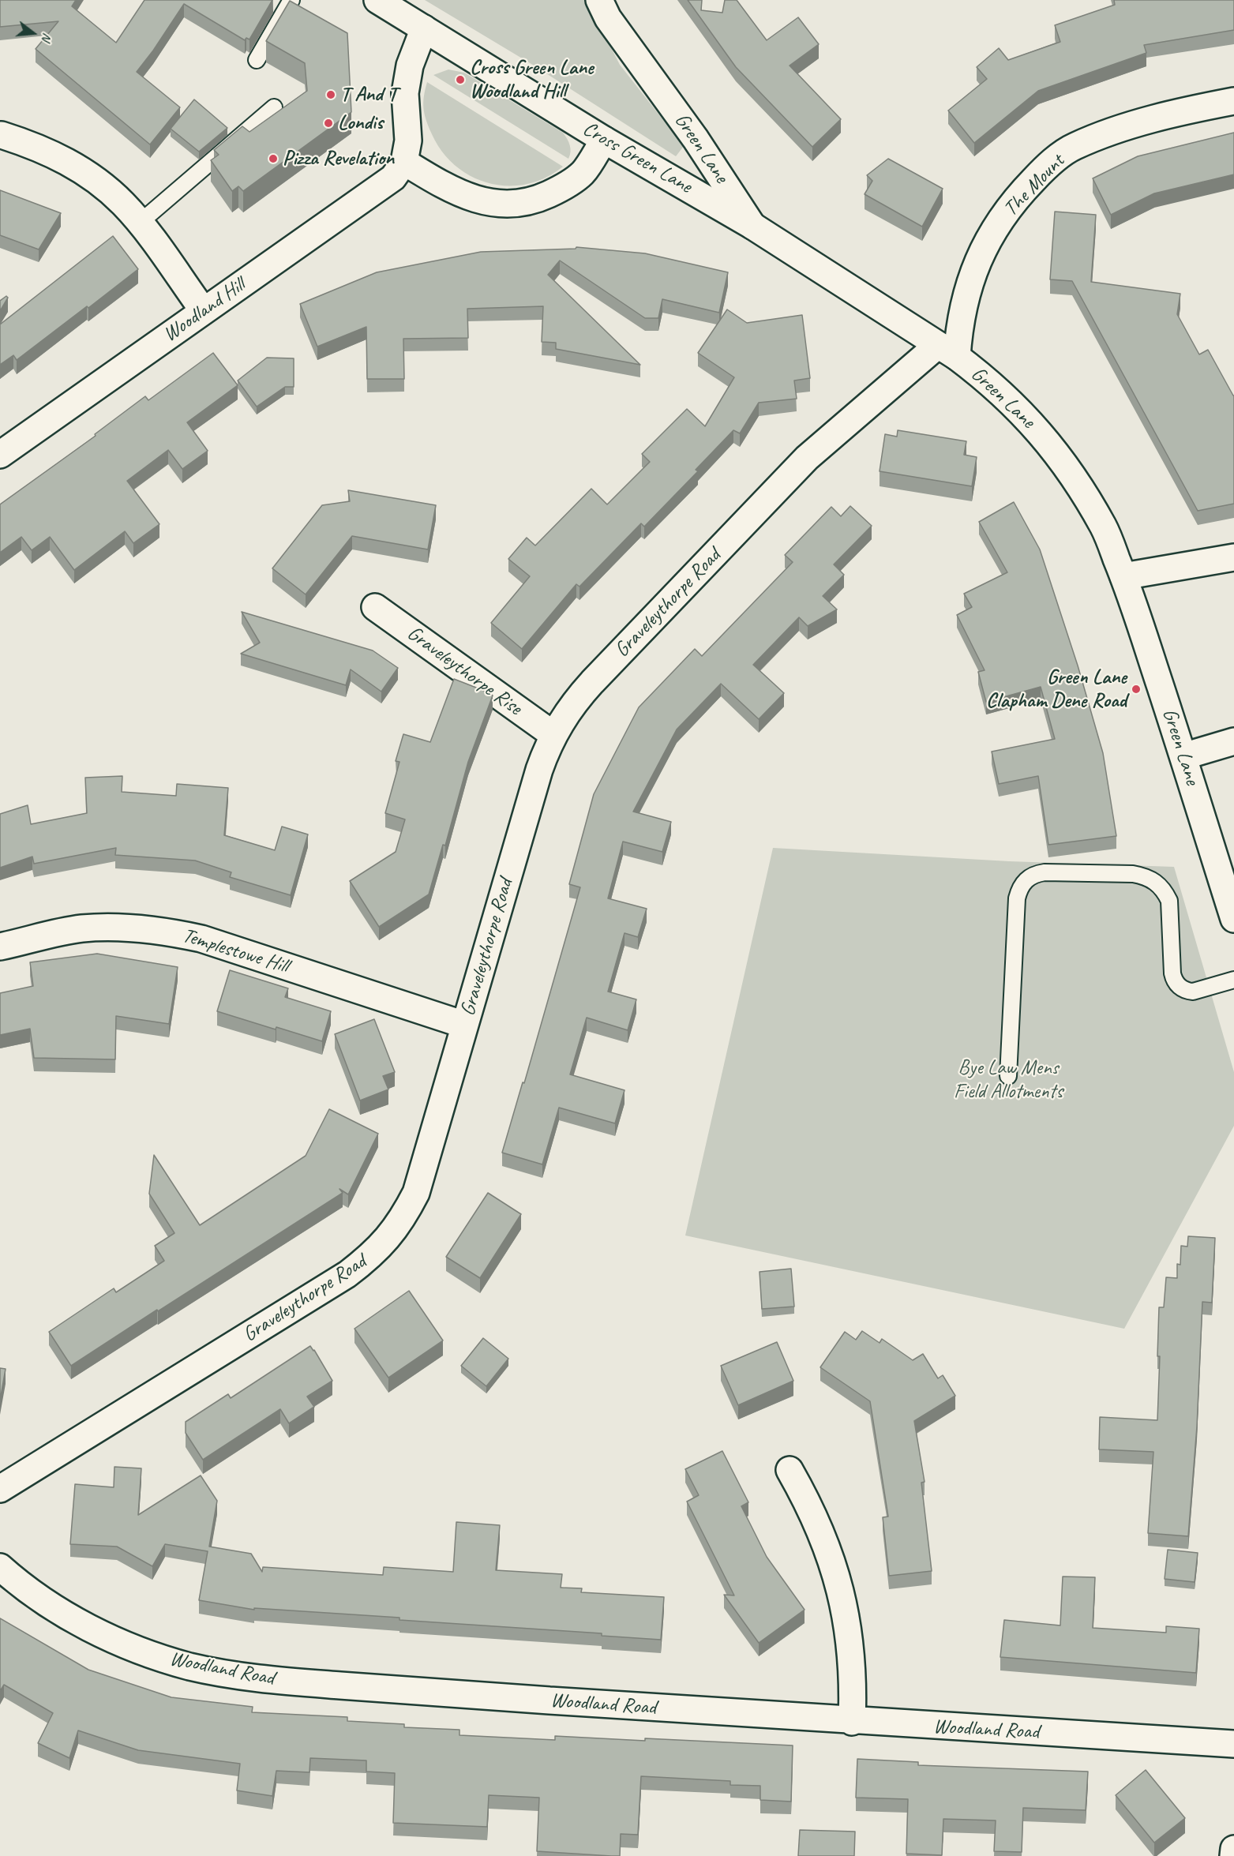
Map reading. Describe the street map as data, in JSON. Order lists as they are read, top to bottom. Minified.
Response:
{"streets":{"street":["Green Lane","Cross Green Lane","The Mount","Woodland Hill","Graveleythorpe Road","Graveleythorpe Rise","Templestowe Hill","Woodland Road"]},"crossings":[["Green Lane","Cross Green Lane"],["Green Lane","The Mount"],["Green Lane","Graveleythorpe Road"],["Cross Green Lane","Woodland Hill"],["The Mount","Graveleythorpe Road"],["Graveleythorpe Road","Graveleythorpe Rise"],["Graveleythorpe Road","Templestowe Hill"]],"parks":["Bye Law Mens Field Allotments"],"places":["Cross Green Lane Woodland Hill","T And T","Londis","Pizza Revelation","Green Lane Clapham Dene Road"],"north":"right"}
